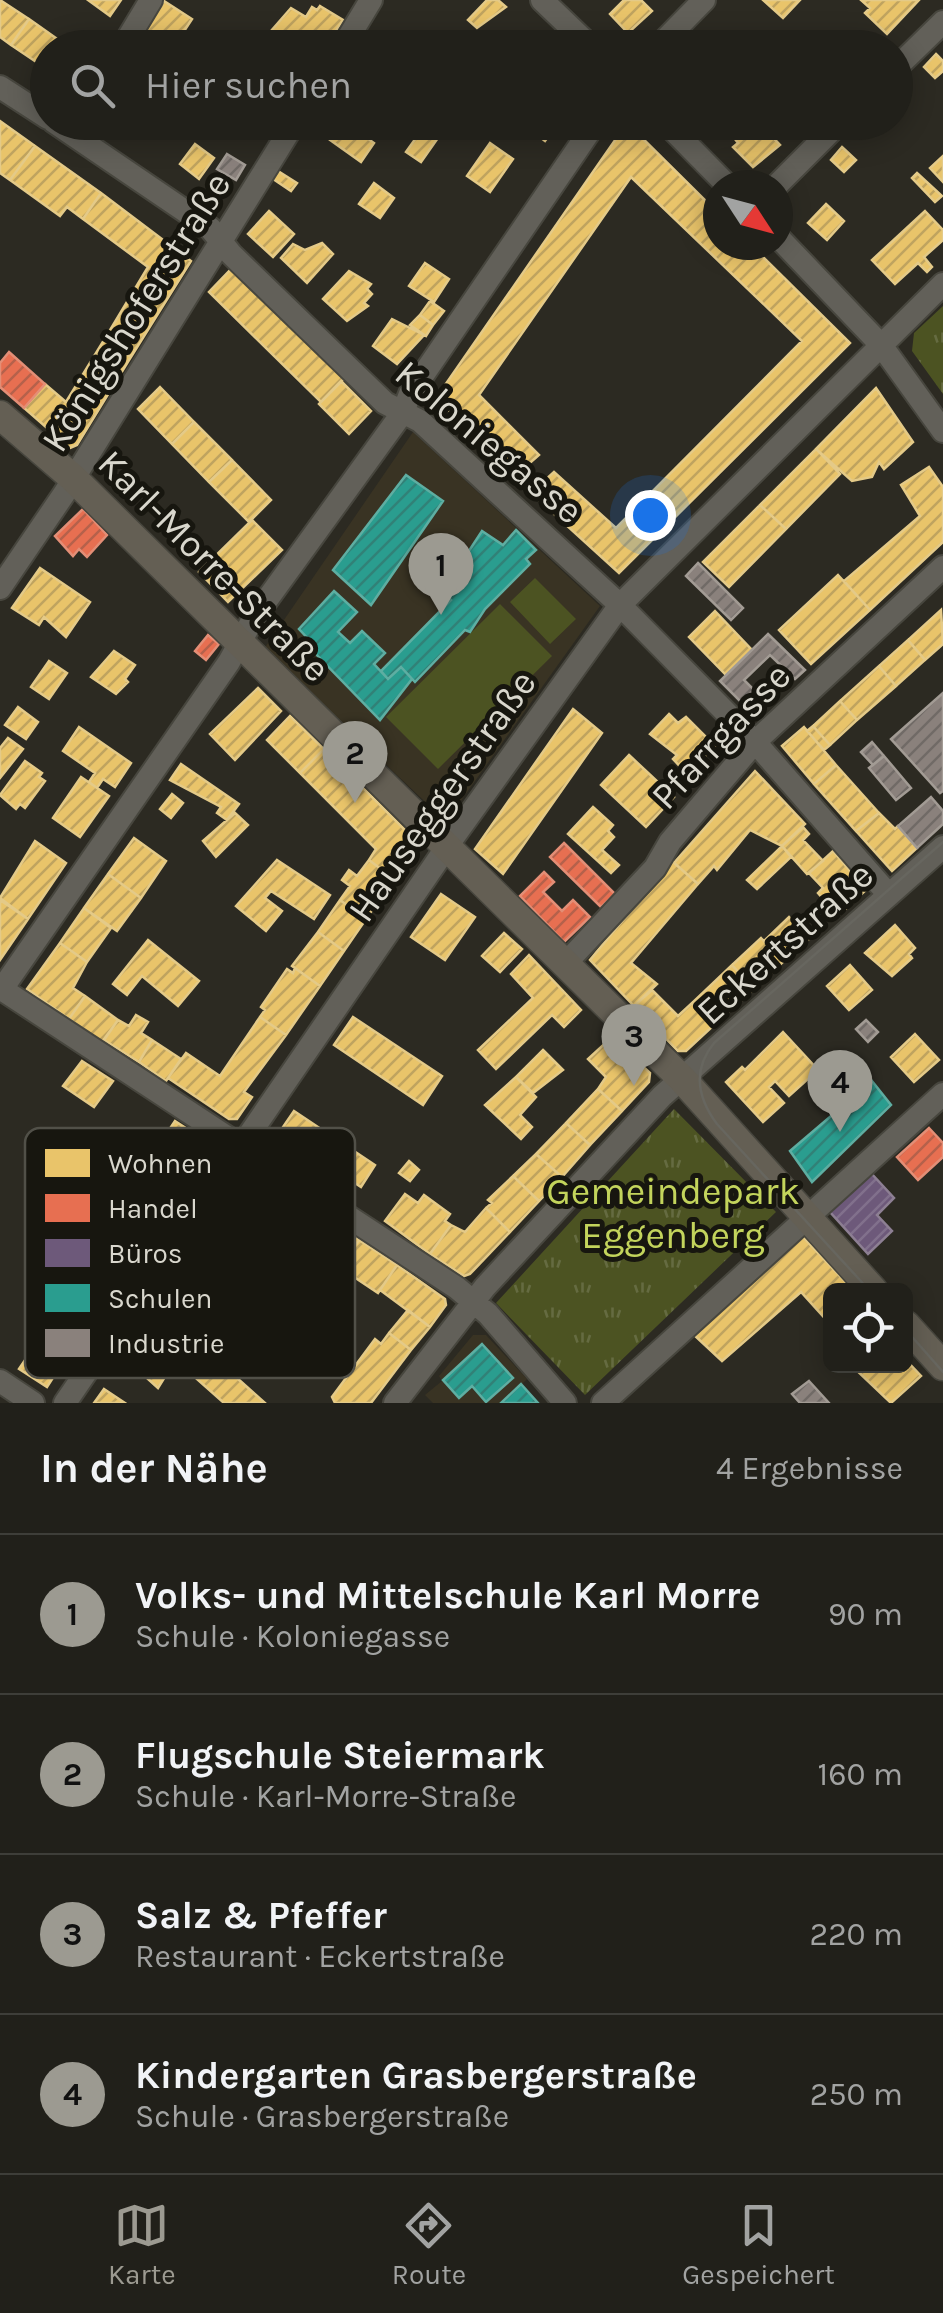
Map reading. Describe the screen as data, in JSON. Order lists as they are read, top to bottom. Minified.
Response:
{"streets":{"main road":["Karl-Morre-Straße"],"street":["Königshoferstraße","Koloniegasse","Pfarrgasse","Hauseggerstraße","Eckertstraße"]},"crossings":[["Königshoferstraße","Koloniegasse"],["Königshoferstraße","Karl-Morre-Straße"],["Koloniegasse","Pfarrgasse"],["Koloniegasse","Hauseggerstraße"],["Koloniegasse","Eckertstraße"],["Karl-Morre-Straße","Pfarrgasse"],["Karl-Morre-Straße","Hauseggerstraße"],["Karl-Morre-Straße","Eckertstraße"]],"parks":["Gemeindepark Eggenberg"],"legend":["Wohnen","Handel","Büros","Schulen","Industrie"],"north":"bottom right","page":{"search":"Hier suchen","pins":["1","2","3","4"],"heading":["In der Nähe","4 Ergebnisse"],"list":[{"mark":"1","name":"Volks- und Mittelschule Karl Morre","note":"Schule · Koloniegasse","value":"90 m"},{"mark":"2","name":"Flugschule Steiermark","note":"Schule · Karl-Morre-Straße","value":"160 m"},{"mark":"3","name":"Salz & Pfeffer","note":"Restaurant · Eckertstraße","value":"220 m"},{"mark":"4","name":"Kindergarten Grasbergerstraße","note":"Schule · Grasbergerstraße","value":"250 m"}],"nav":["Karte","Route","Gespeichert"]}}
